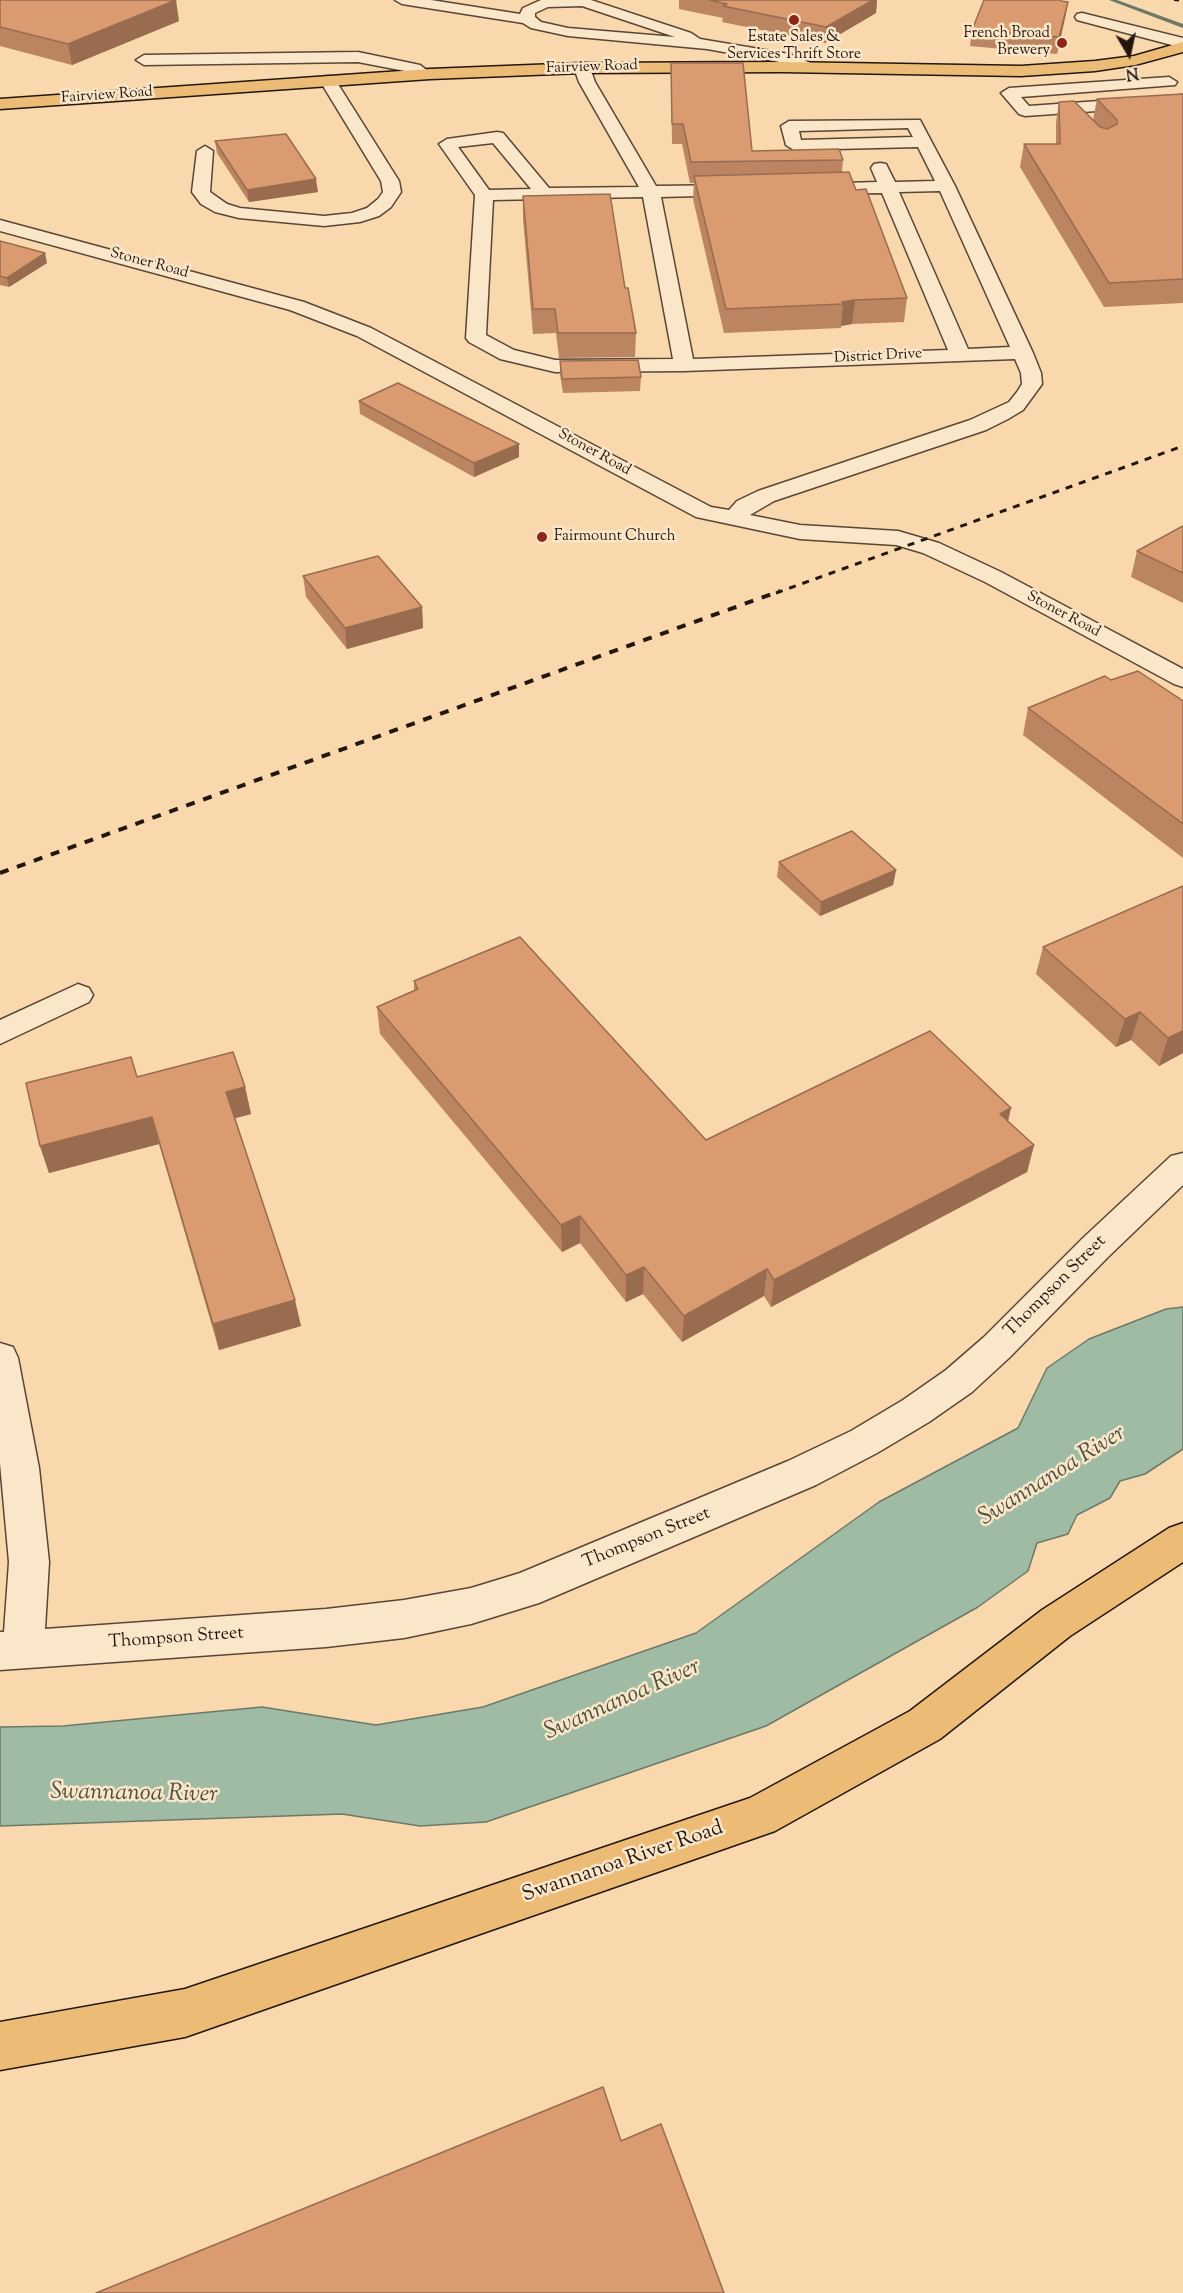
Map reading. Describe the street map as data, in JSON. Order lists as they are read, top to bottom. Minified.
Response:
{"streets":{"main road":["Fairview Road","Swannanoa River Road"],"street":["Stoner Road","District Drive","Thompson Street"]},"water":["Swannanoa River"],"places":["Estate Sales & Services Thrift Store","French Broad Brewery","Fairmount Church"],"north":"bottom"}
